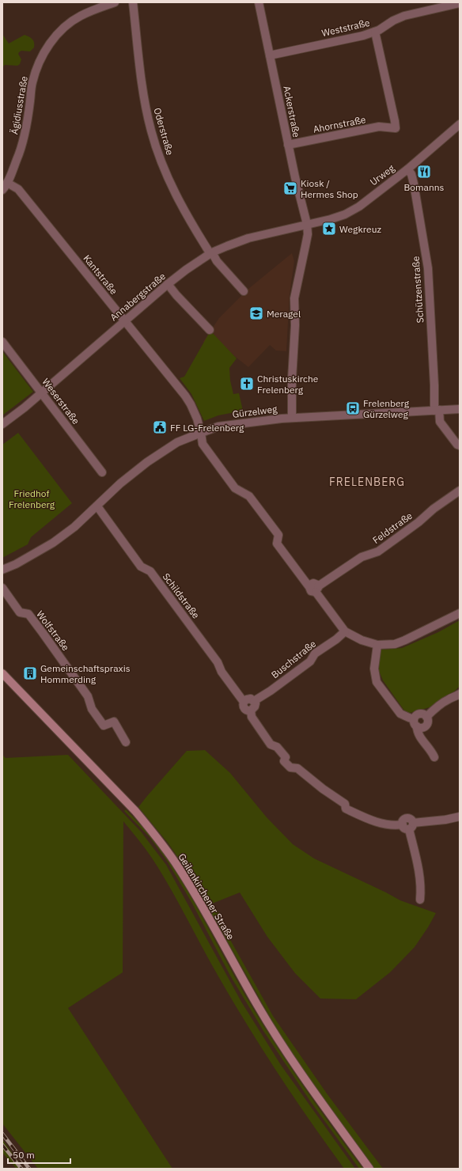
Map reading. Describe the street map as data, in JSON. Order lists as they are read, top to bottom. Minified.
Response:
{"streets":{"main road":["Geilenkirchener Straße"],"street":["Weststraße","Ägidiusstraße","Ackerstraße","Ahornstraße","Oderstraße","Urweg","Kantstraße","Schützenstraße","Annabergstraße","Weserstraße","Gürzelweg","Feldstraße","Schildstraße","Wolfstraße","Buschstraße"]},"crossings":[["Weststraße","Ackerstraße"],["Weststraße","Ahornstraße"],["Ägidiusstraße","Kantstraße"],["Ackerstraße","Ahornstraße"],["Ackerstraße","Urweg"],["Ackerstraße","Annabergstraße"],["Ackerstraße","Gürzelweg"],["Oderstraße","Annabergstraße"],["Urweg","Schützenstraße"],["Urweg","Annabergstraße"],["Kantstraße","Annabergstraße"],["Kantstraße","Gürzelweg"],["Kantstraße","Feldstraße"],["Schützenstraße","Gürzelweg"],["Annabergstraße","Weserstraße"],["Gürzelweg","Schildstraße"],["Schildstraße","Buschstraße"]],"districts":["FRELENBERG"],"parks":["Friedhof Frelenberg"],"places":{"restaurant":["Bomanns"],"supermarket":["Kiosk / Hermes Shop"],"place":["Wegkreuz"],"school or university":["Meragel"],"church":["Christuskirche Frelenberg"],"bus stop":["Frelenberg Gürzelweg"],"public building":["FF LG-Frelenberg"],"building":["Gemeinschaftspraxis Hommerding"]},"scale_bar":"50 m"}
